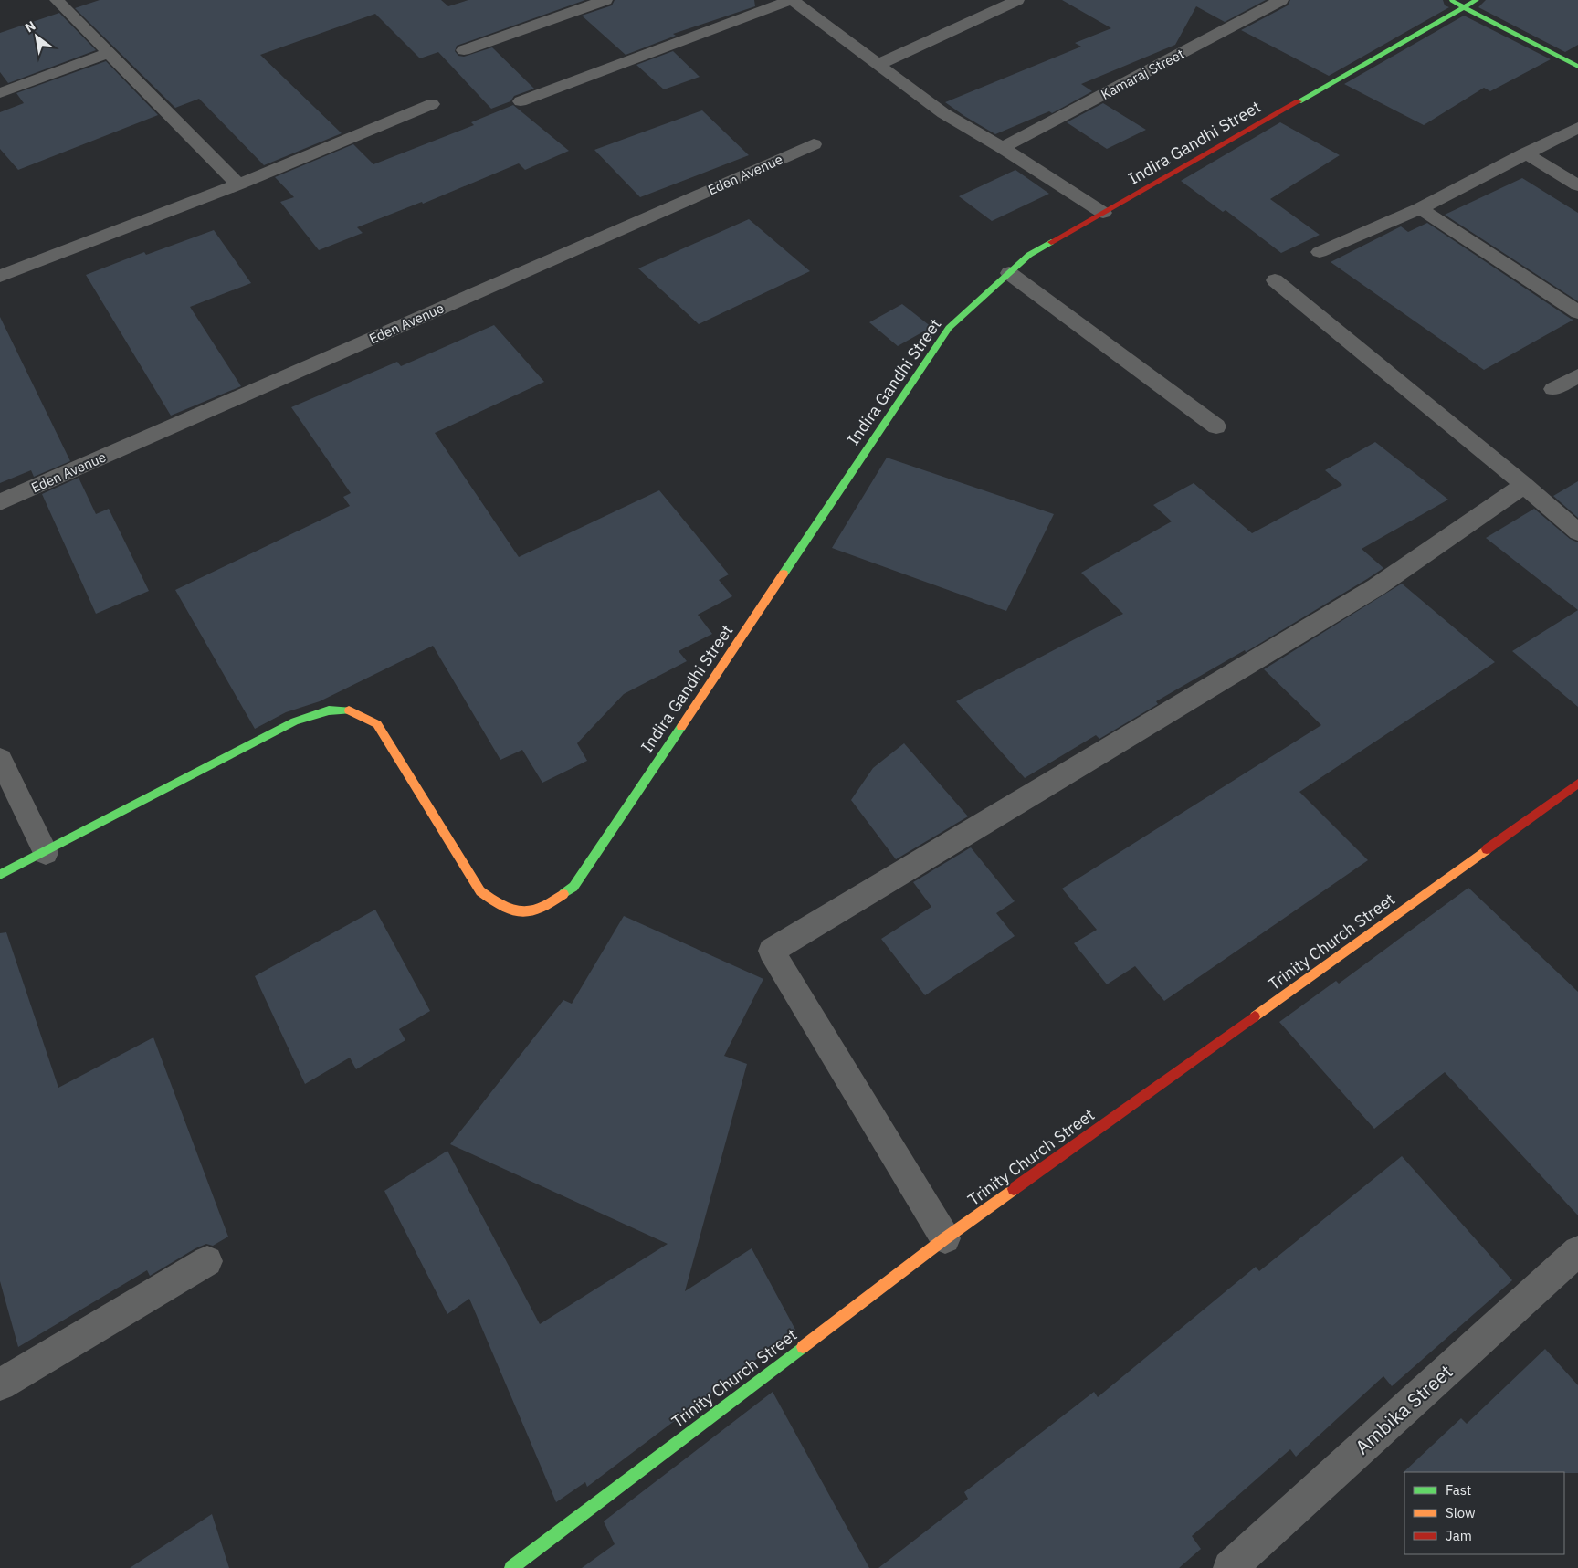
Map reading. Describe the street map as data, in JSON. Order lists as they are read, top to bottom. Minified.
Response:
{"streets":{"street":["Kamaraj Street","Indira Gandhi Street","Eden Avenue","Trinity Church Street","Ambika Street"]},"legend":["Fast","Slow","Jam"],"north":"top left"}
